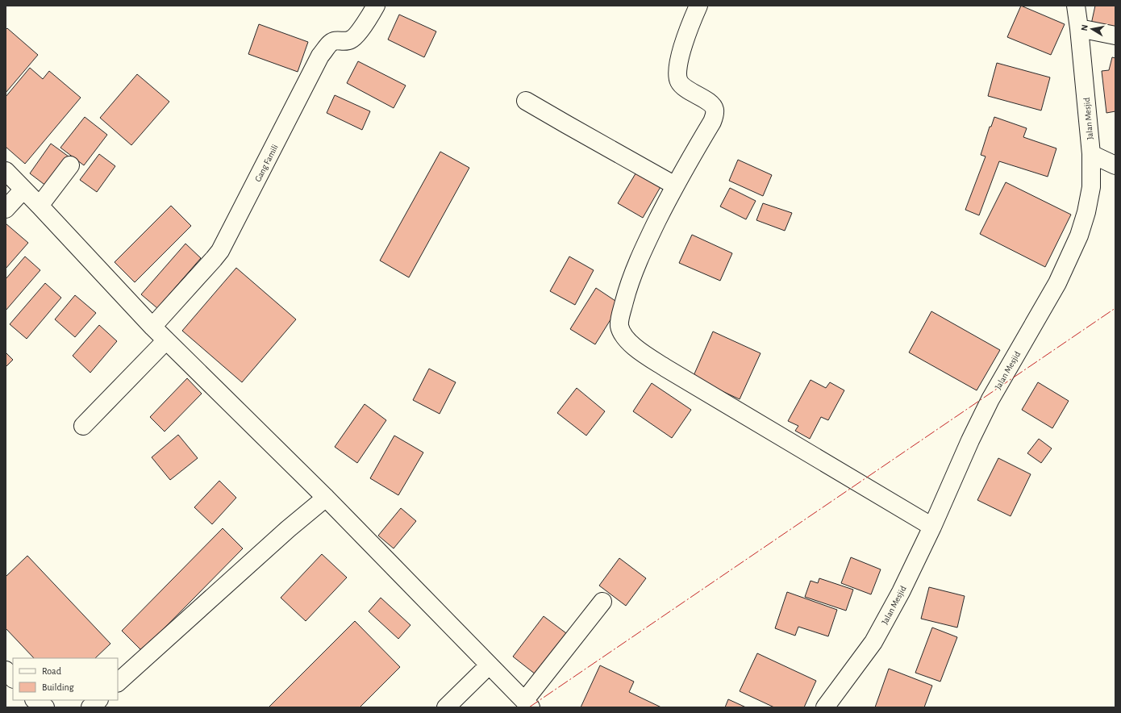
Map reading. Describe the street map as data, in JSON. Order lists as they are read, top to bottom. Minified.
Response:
{"streets":{"street":["Jalan Mesjid","Gang Famili"]},"legend":["Road","Building"],"north":"left"}
